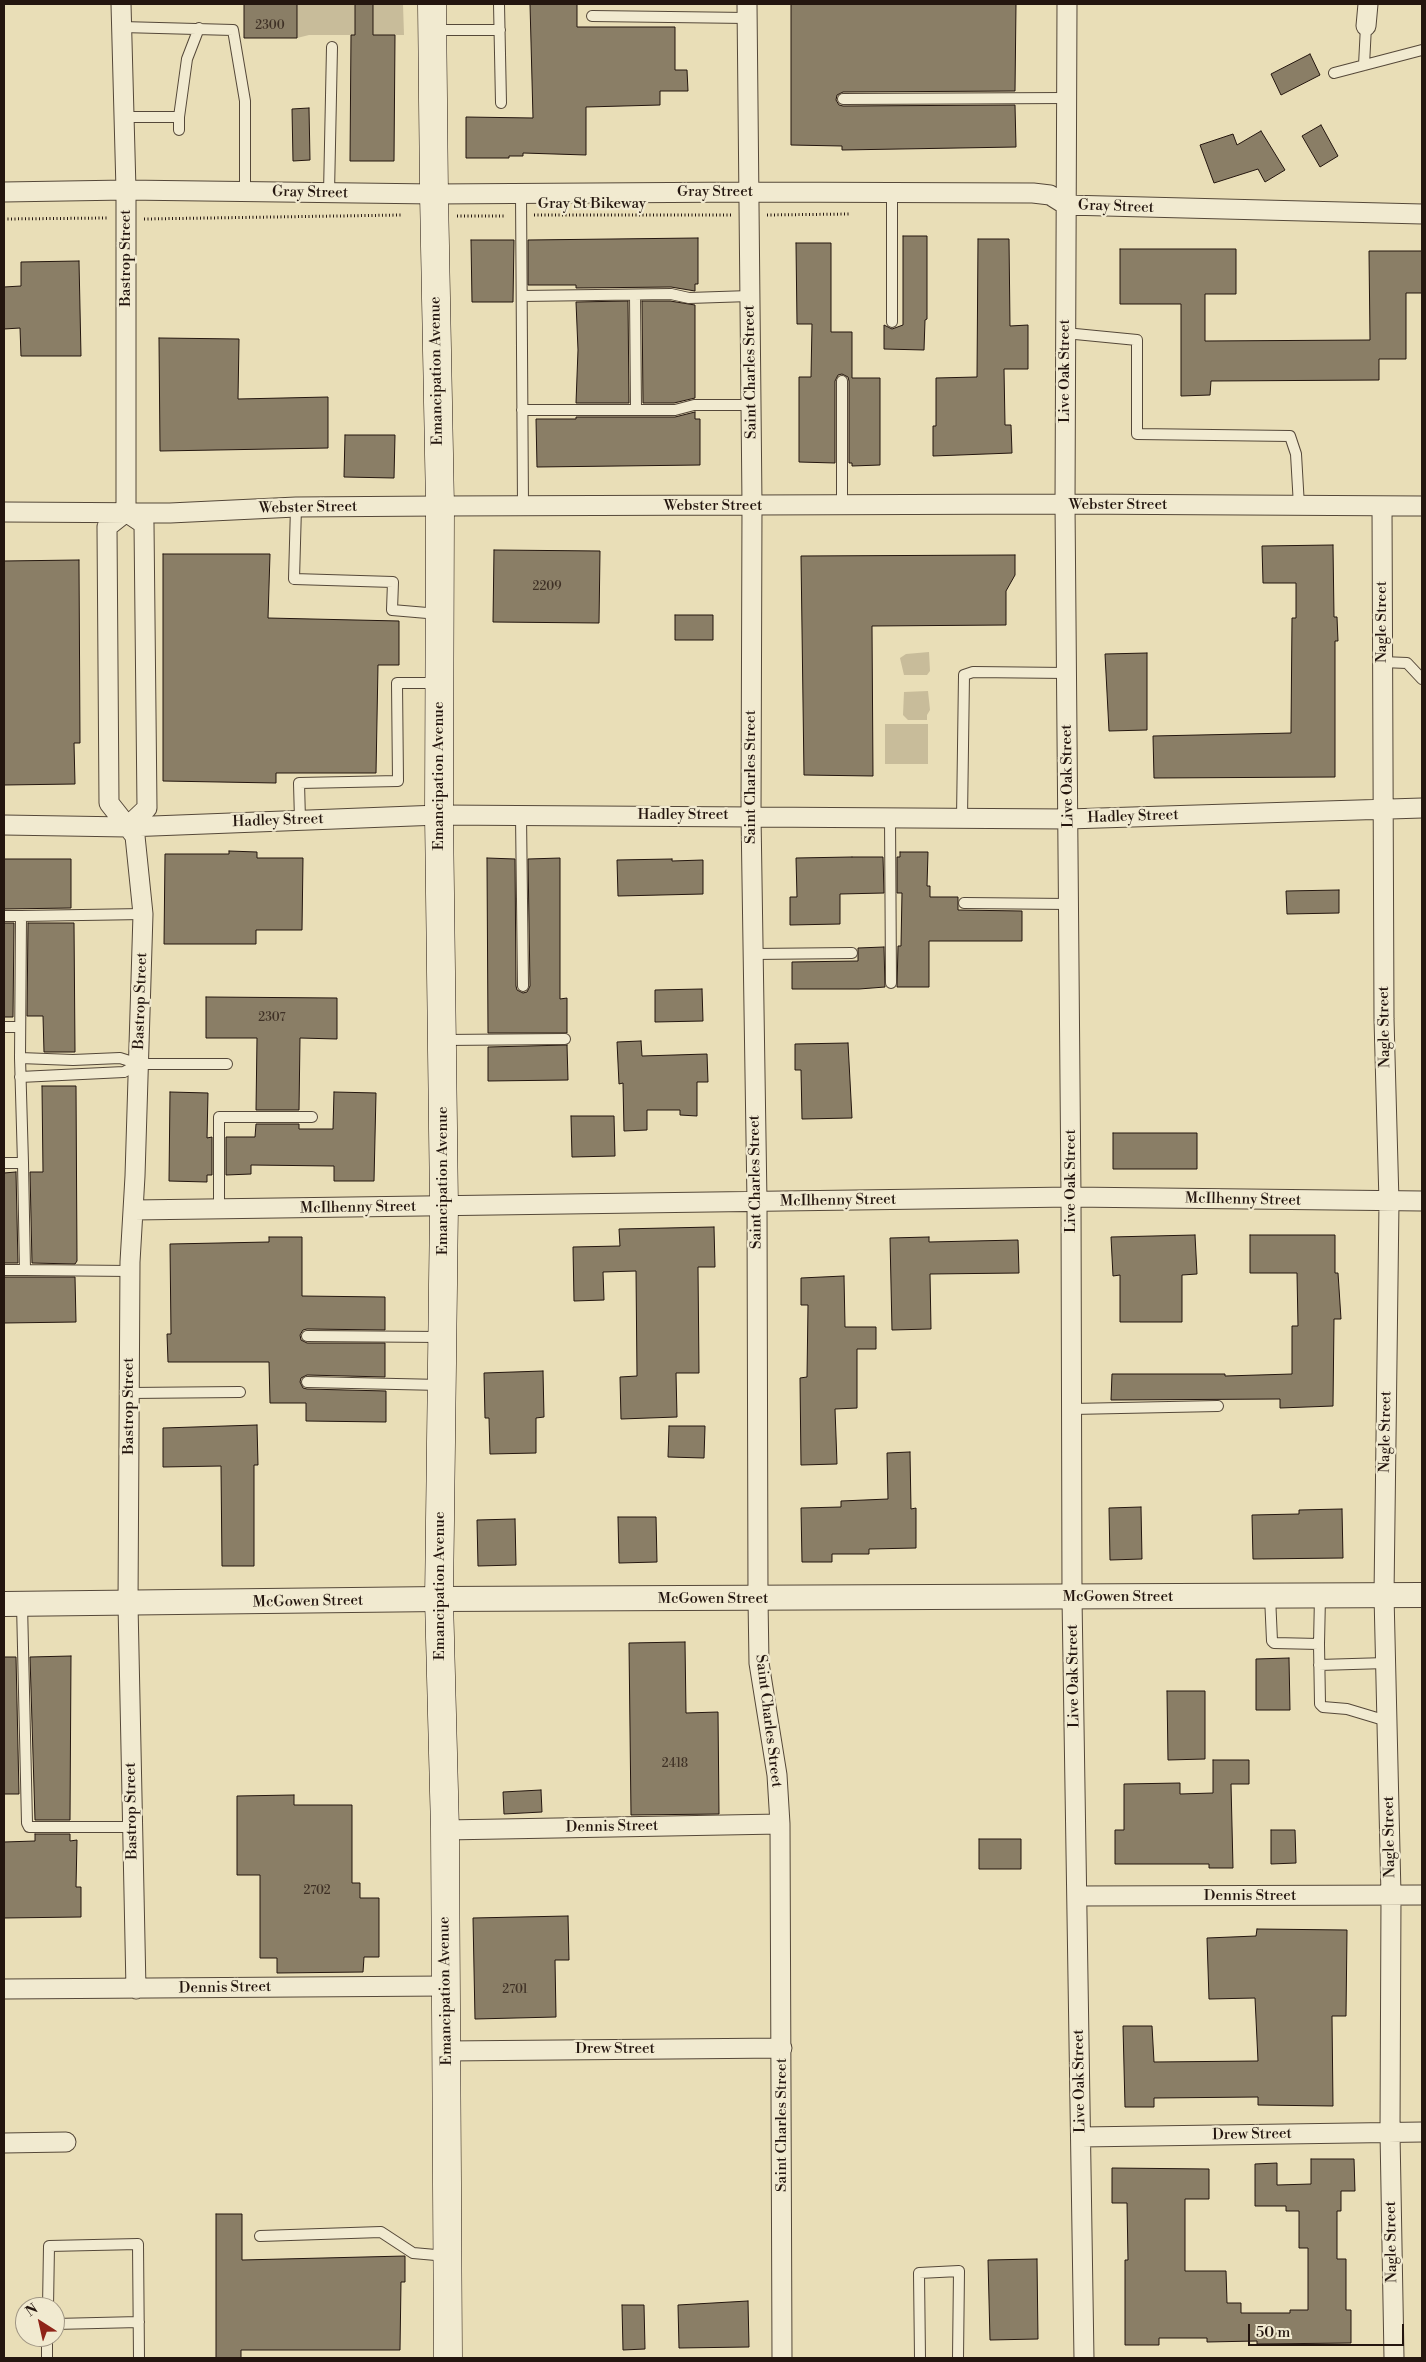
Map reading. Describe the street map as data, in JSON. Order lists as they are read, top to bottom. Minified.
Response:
{"streets":{"main road":["Emancipation Avenue"],"street":["Gray Street","Bastrop Street","Live Oak Street","Saint Charles Street","Webster Street","Nagle Street","Hadley Street","McIlhenny Street","McGowen Street","Dennis Street","Drew Street"],"path":["Gray St Bikeway"]},"crossings":[["Gray Street","Bastrop Street"],["Gray Street","Emancipation Avenue"],["Gray Street","Live Oak Street"],["Gray Street","Saint Charles Street"],["Bastrop Street","Webster Street"],["Bastrop Street","Hadley Street"],["Bastrop Street","McIlhenny Street"],["Bastrop Street","McGowen Street"],["Bastrop Street","Dennis Street"],["Emancipation Avenue","Webster Street"],["Emancipation Avenue","Hadley Street"],["Emancipation Avenue","McIlhenny Street"],["Emancipation Avenue","McGowen Street"],["Emancipation Avenue","Dennis Street"],["Emancipation Avenue","Drew Street"],["Live Oak Street","Webster Street"],["Live Oak Street","Hadley Street"],["Live Oak Street","McIlhenny Street"],["Live Oak Street","McGowen Street"],["Live Oak Street","Dennis Street"],["Live Oak Street","Drew Street"],["Saint Charles Street","Webster Street"],["Saint Charles Street","Hadley Street"],["Saint Charles Street","McIlhenny Street"],["Saint Charles Street","McGowen Street"],["Saint Charles Street","Dennis Street"],["Saint Charles Street","Drew Street"],["Webster Street","Nagle Street"],["Nagle Street","Hadley Street"],["Nagle Street","McIlhenny Street"],["Nagle Street","McGowen Street"],["Nagle Street","Dennis Street"],["Nagle Street","Drew Street"]],"house_numbers":["2300","2209","2307","2418","2702","2701"],"scale_bar":"50 m","north":"top left"}
